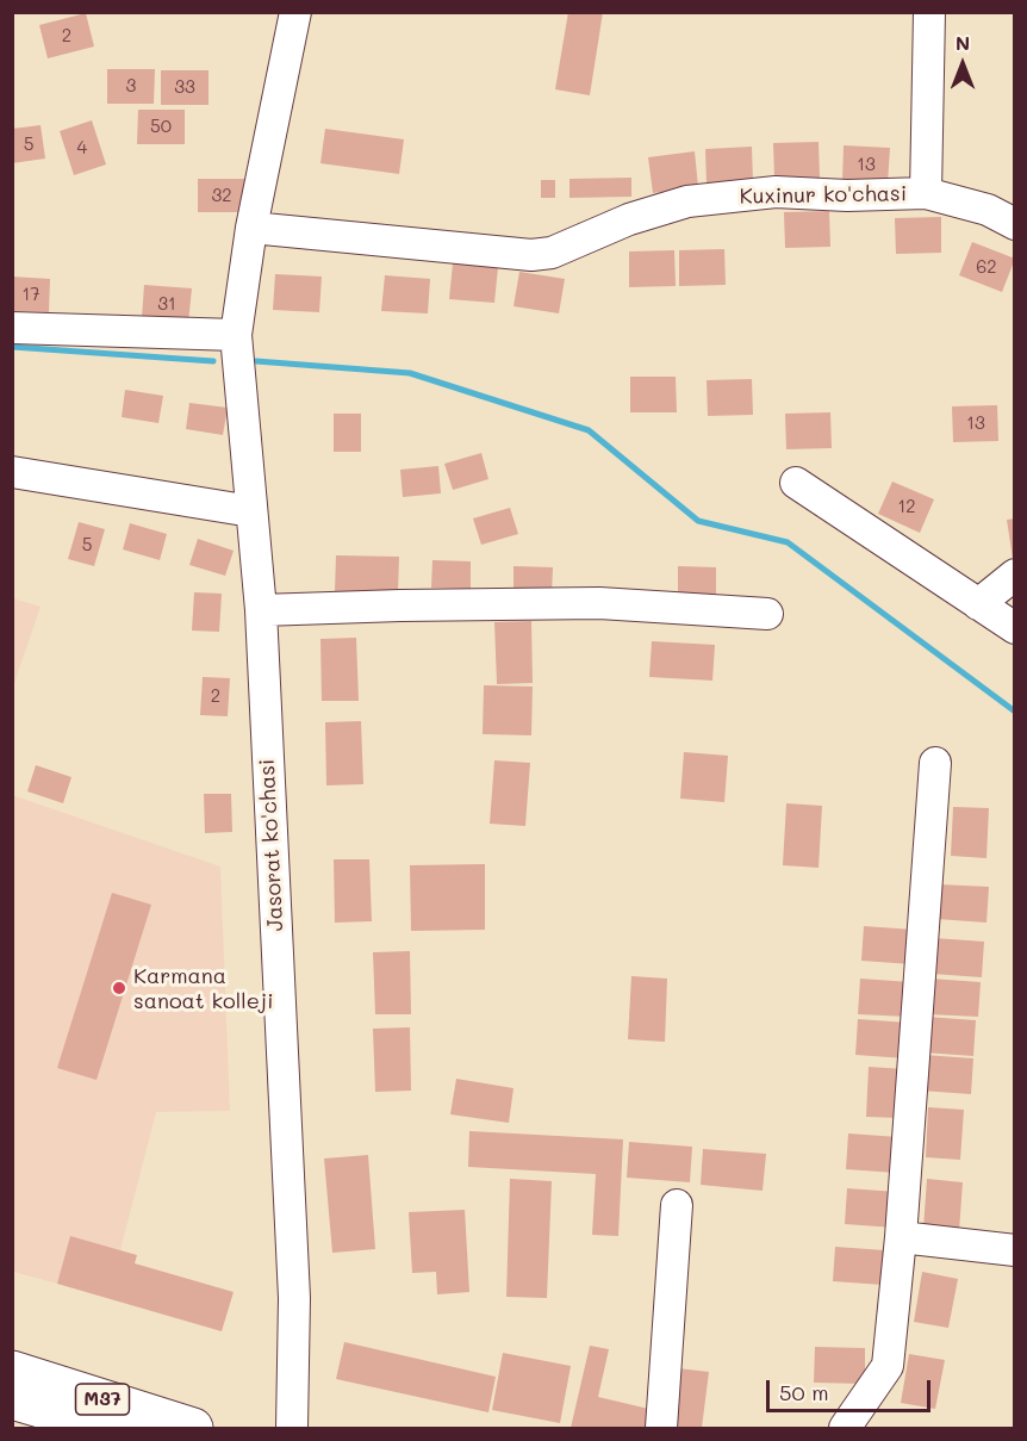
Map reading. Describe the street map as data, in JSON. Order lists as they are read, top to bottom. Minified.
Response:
{"streets":{"highway":["M37"],"street":["Kuxinur ko'chasi","Jasorat ko'chasi"]},"crossings":[["Kuxinur ko'chasi","Jasorat ko'chasi"]],"places":["Karmana sanoat kolleji"],"house_numbers":["2","3","33","50","5","4","13","32","62","17","31","13","12","5","2"],"scale_bar":"50 m","north":"top"}
